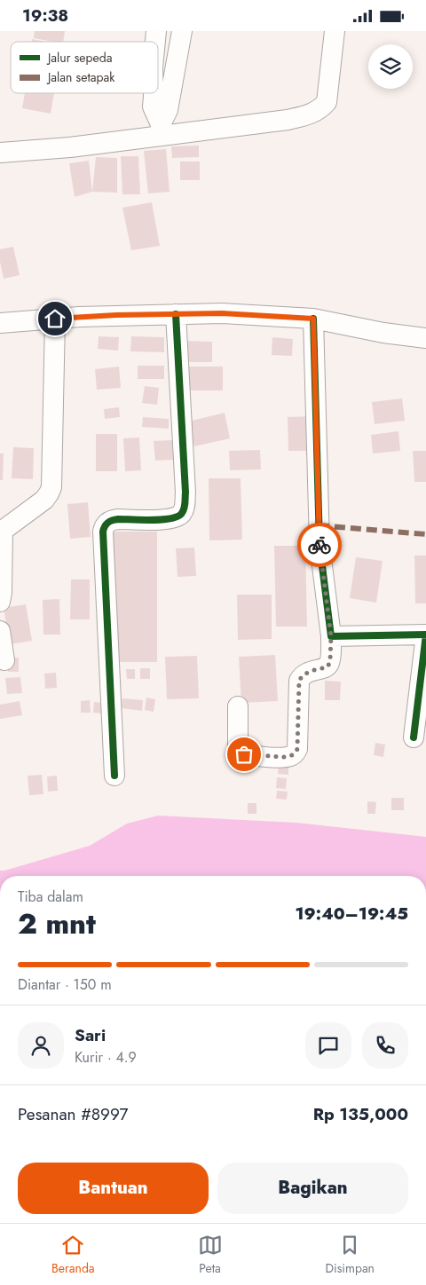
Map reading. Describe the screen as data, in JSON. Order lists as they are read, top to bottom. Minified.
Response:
{"legend":["Jalur sepeda","Jalan setapak"],"page":{"status":"19:38","heading":["2 mnt","Tiba dalam","19:40–19:45"],"panel":["Sari","Kurir · 4.9","Pesanan #8997","Rp 135,000"],"bar":"Diantar · 150 m","buttons":["Bantuan","Bagikan"],"tabs":["Beranda","Peta","Disimpan"]}}
